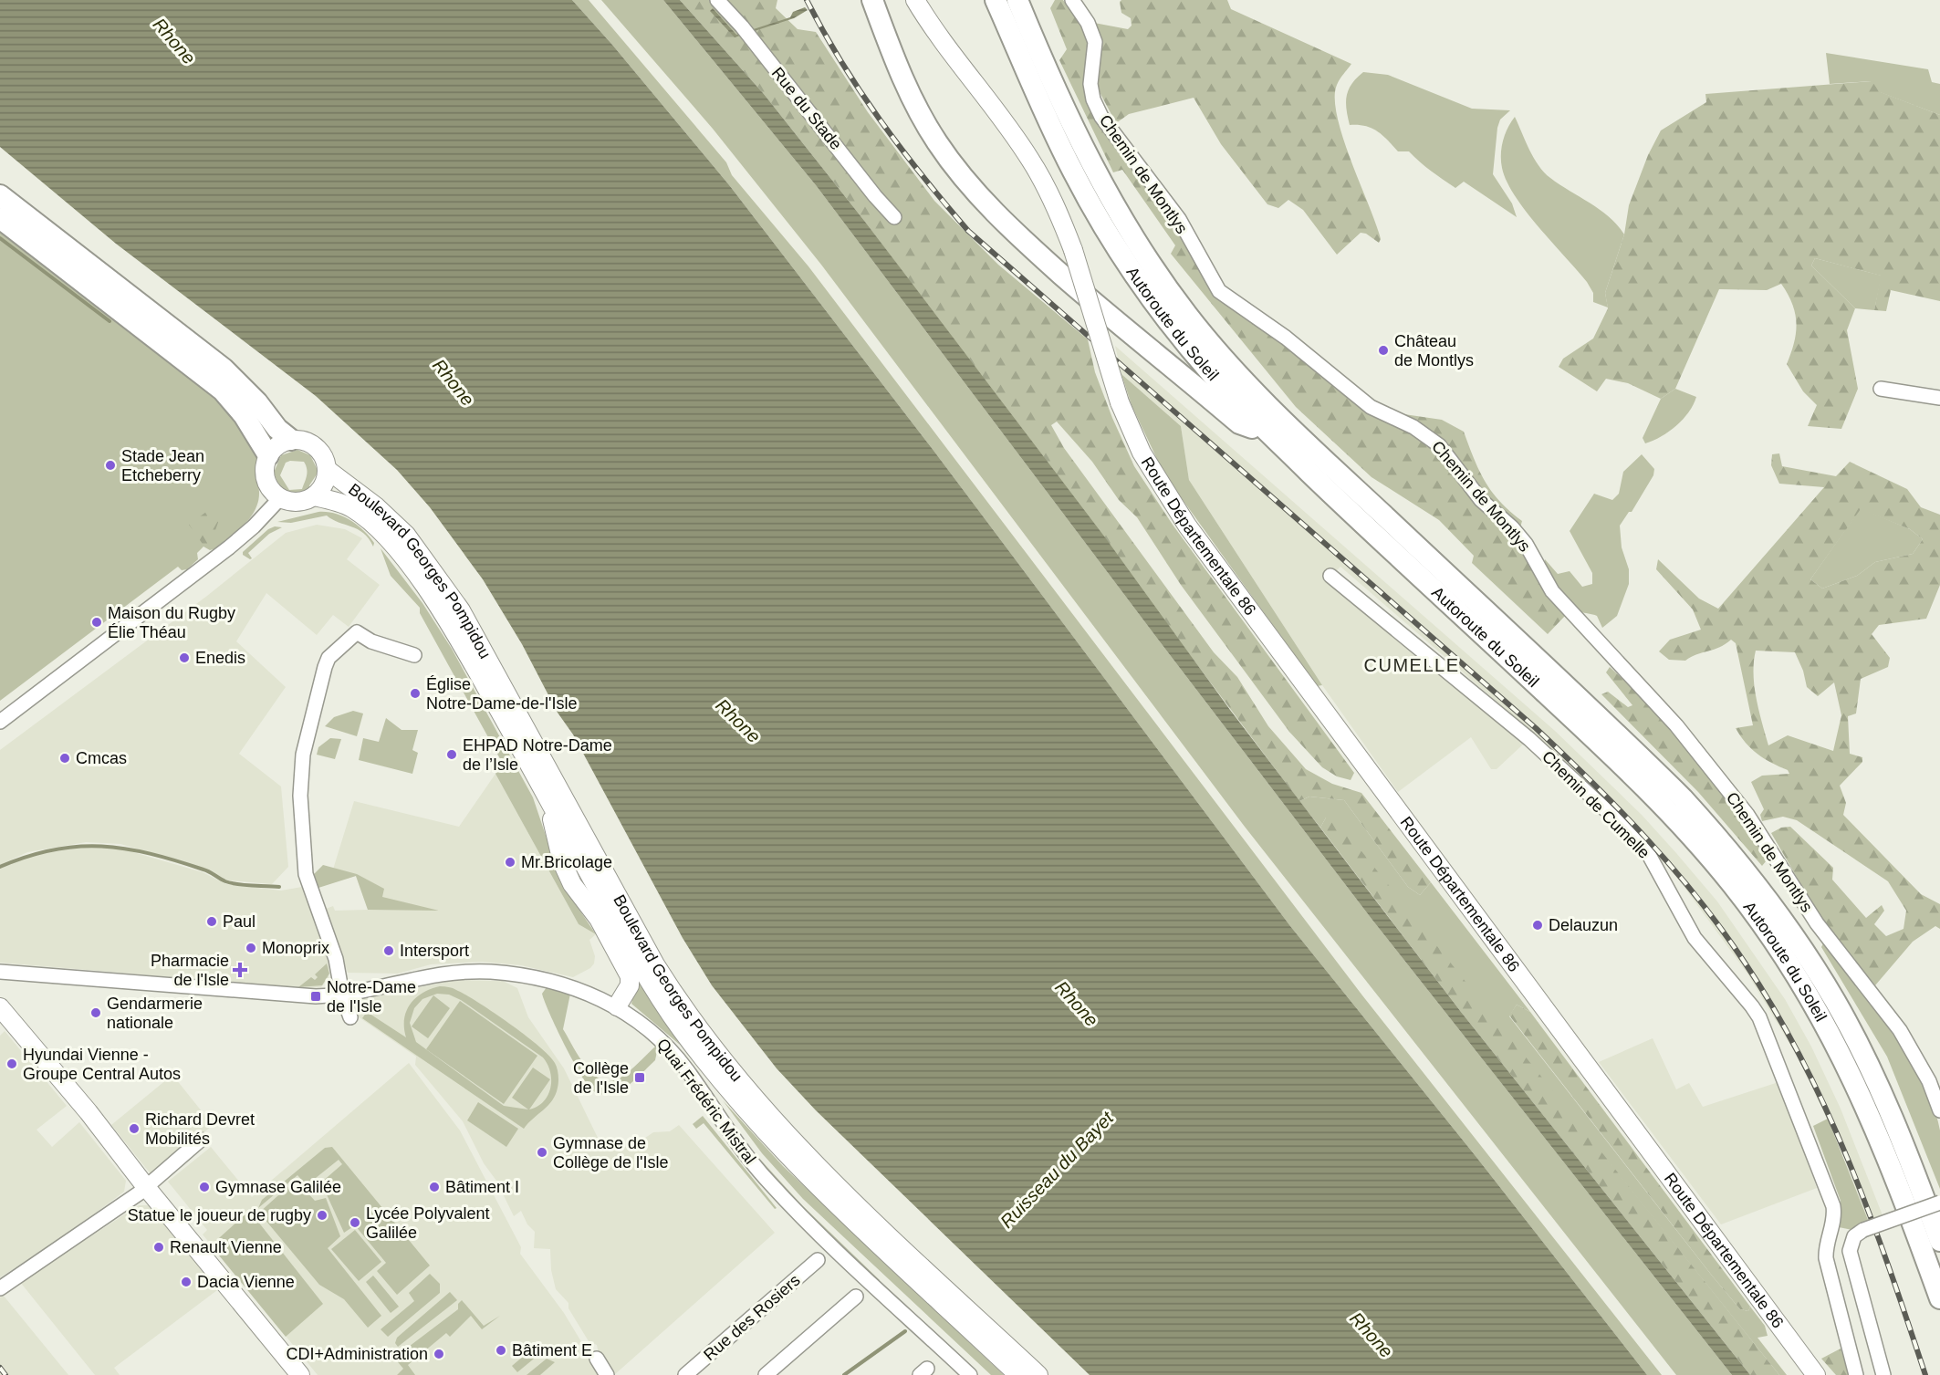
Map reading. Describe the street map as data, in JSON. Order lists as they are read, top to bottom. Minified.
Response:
{"streets":{"highway":["Autoroute du Soleil"],"main road":["Route Départementale 86","Boulevard Georges Pompidou"],"street":["Rue du Stade","Chemin de Montlys","Chemin de Cumelle","Quai Frédéric Mistral","Rue des Rosiers"]},"districts":["CUMELLE"],"water":["Rhone","Ruisseau du Bayet"],"places":{"other":["Château de Montlys","Stade Jean Etcheberry","Maison du Rugby Élie Théau","Enedis","Église Notre-Dame-de-l'Isle","EHPAD Notre-Dame de l’Isle","Cmcas","Mr.Bricolage","Paul","Delauzun","Monoprix","Intersport","Gendarmerie nationale","Hyundai Vienne - Groupe Central Autos","Richard Devret Mobilités","Gymnase de Collège de l'Isle","Gymnase Galilée","Bâtiment I","Statue le joueur de rugby","Lycée Polyvalent Galilée","Renault Vienne","Dacia Vienne","Bâtiment E","CDI+Administration"],"health":["Pharmacie de l'Isle"],"transit":["Notre-Dame de l'Isle","Collège de l'Isle"]}}
